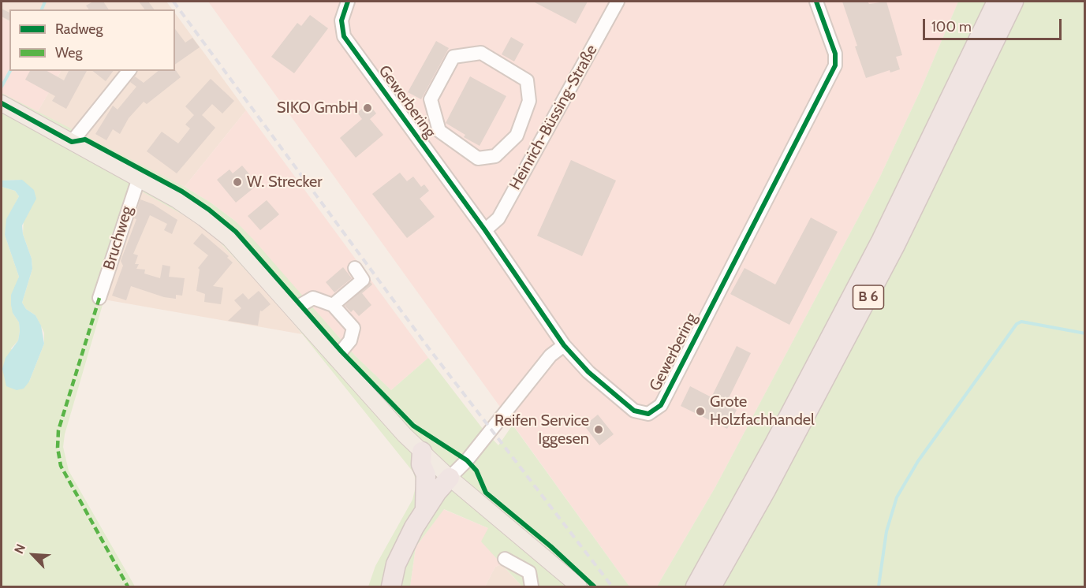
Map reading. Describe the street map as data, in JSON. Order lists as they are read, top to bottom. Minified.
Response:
{"streets":{"highway":["B 6"],"street":["Gewerbering","Heinrich-Büssing-Straße","Bruchweg"]},"crossings":[["Gewerbering","Heinrich-Büssing-Straße"]],"places":["SIKO GmbH","W. Strecker","Grote Holzfachhandel","Reifen Service Iggesen"],"legend":["Radweg","Weg"],"scale_bar":"100 m","north":"top left"}
